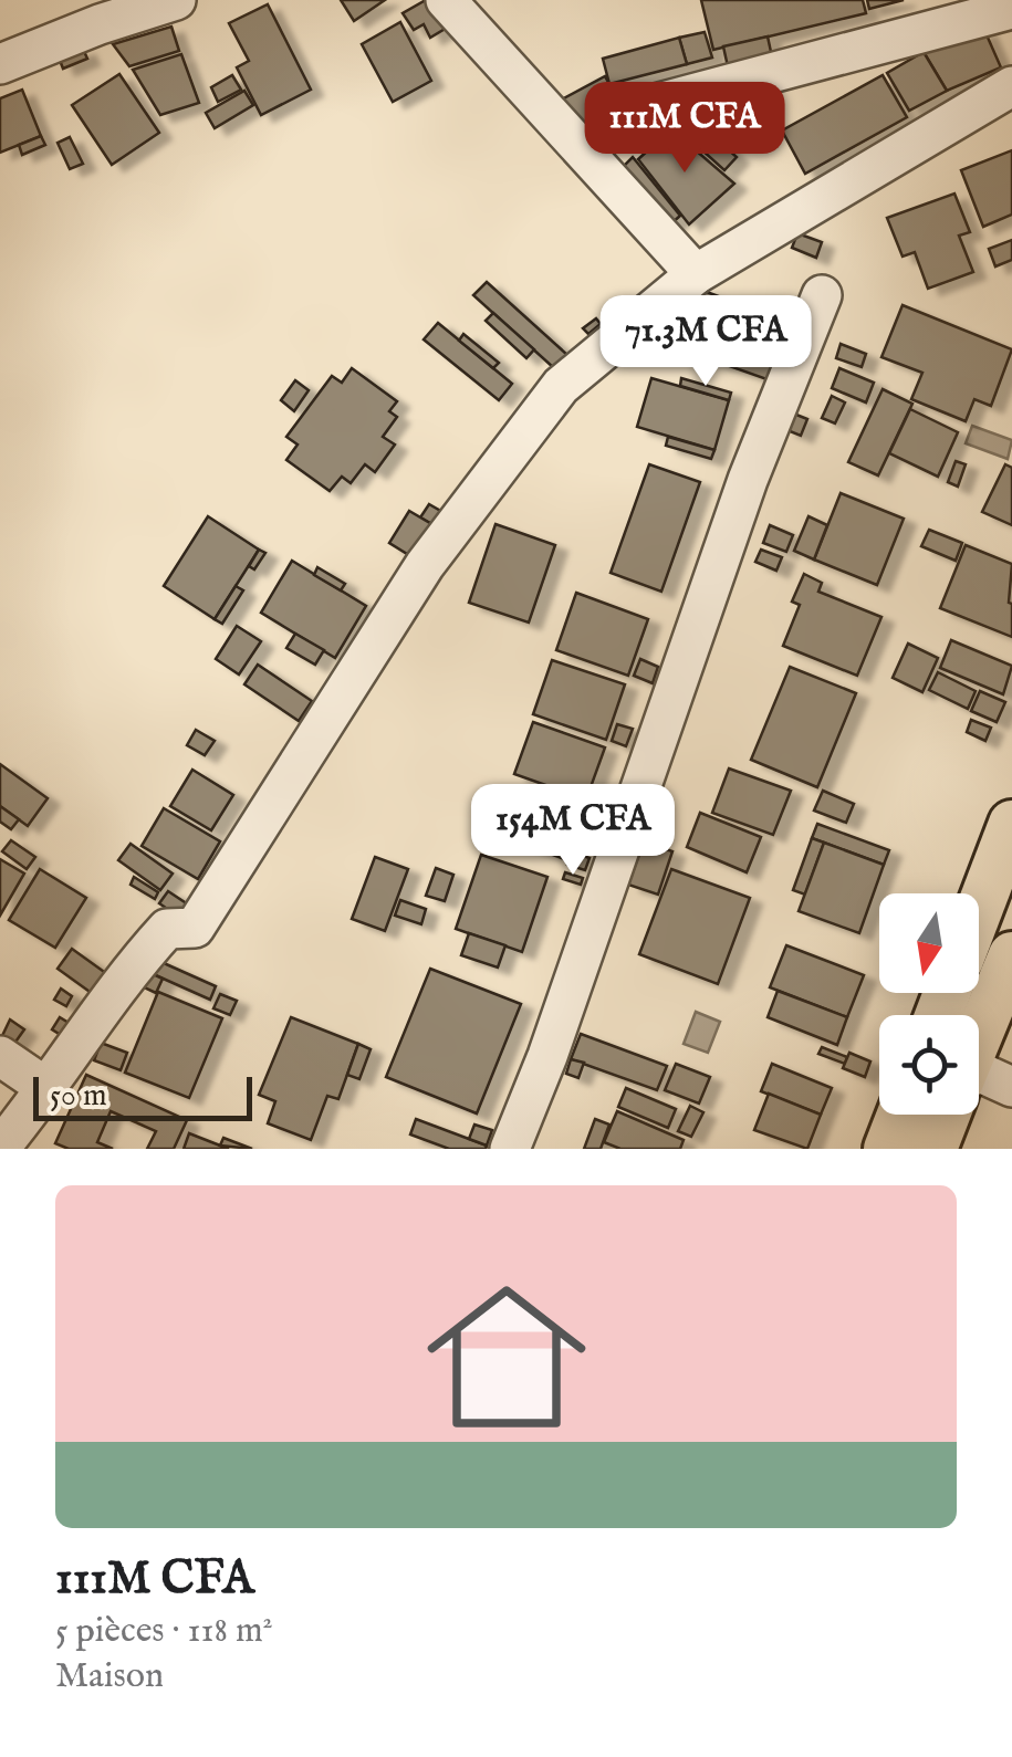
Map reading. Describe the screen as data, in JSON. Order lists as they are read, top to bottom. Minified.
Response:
{"scale_bar":"50 m","north":"bottom","page":{"price":["111M CFA","71.3M CFA","154M CFA"],"scale":"50 m","list":[{"name":"111M CFA","note":"5 pièces · 118 m² · Maison"}]}}
